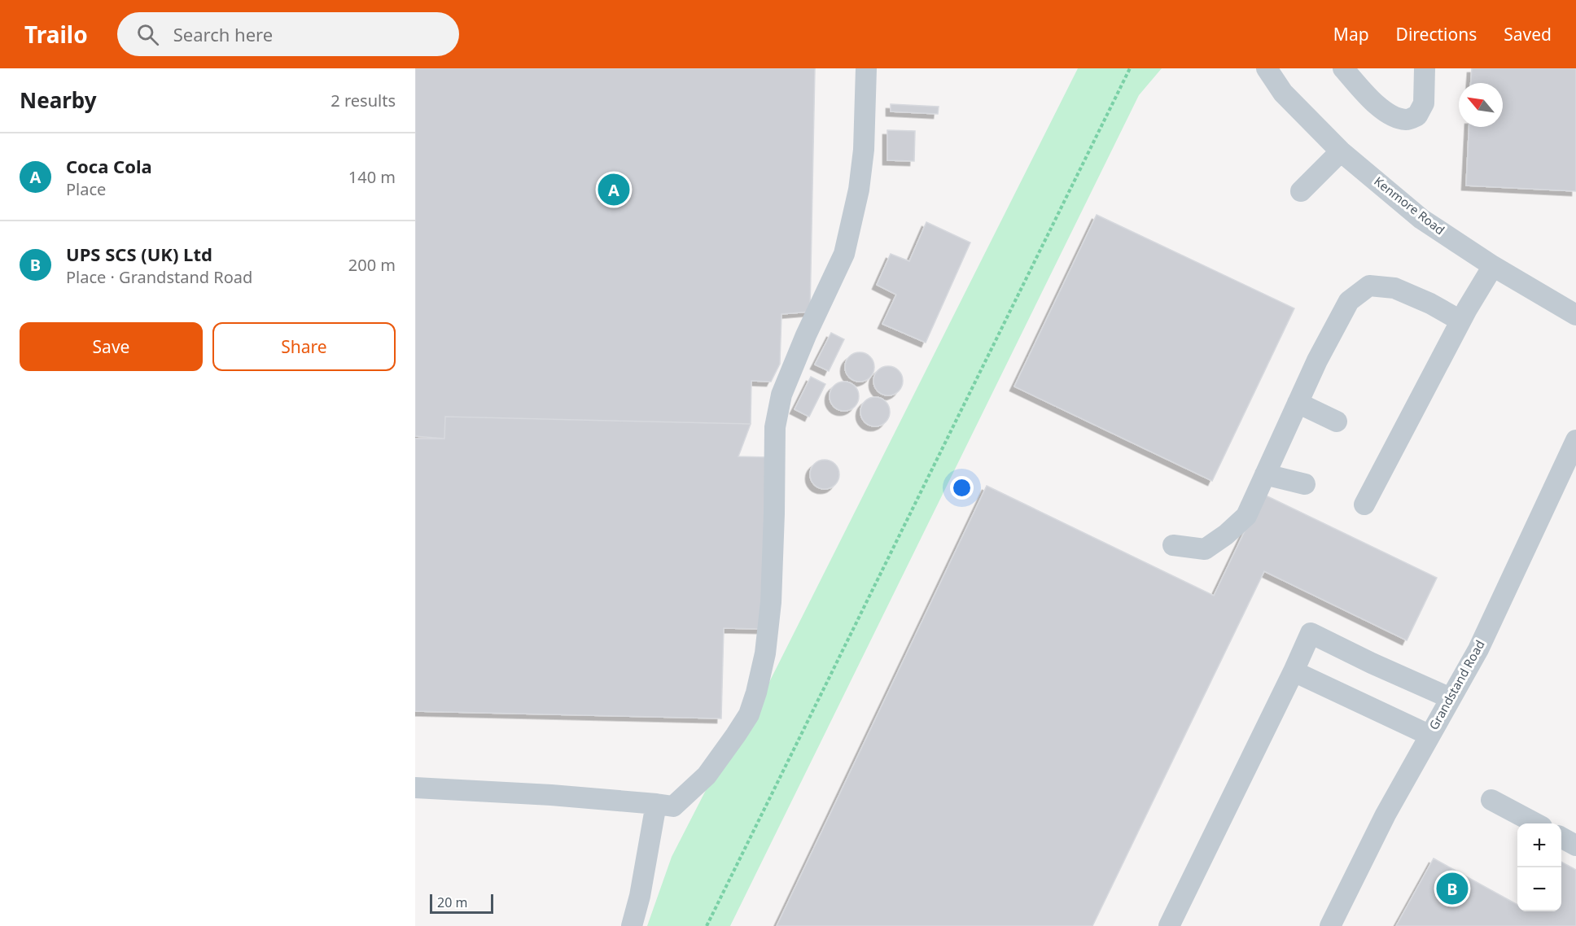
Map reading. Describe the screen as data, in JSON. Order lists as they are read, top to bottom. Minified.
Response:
{"streets":{"street":["Kenmore Road","Grandstand Road"]},"scale_bar":"20 m","north":"top left","page":{"header":"Trailo","search":"Search here","nav":["Map","Directions","Saved"],"heading":["Nearby","2 results"],"list":[{"mark":"A","name":"Coca Cola","note":"Place","value":"140 m"},{"mark":"B","name":"UPS SCS (UK) Ltd","note":"Place · Grandstand Road","value":"200 m"}],"pins":["A","B"],"buttons":["Save","Share"],"map_buttons":["+","−"],"scale":"20 m"}}
